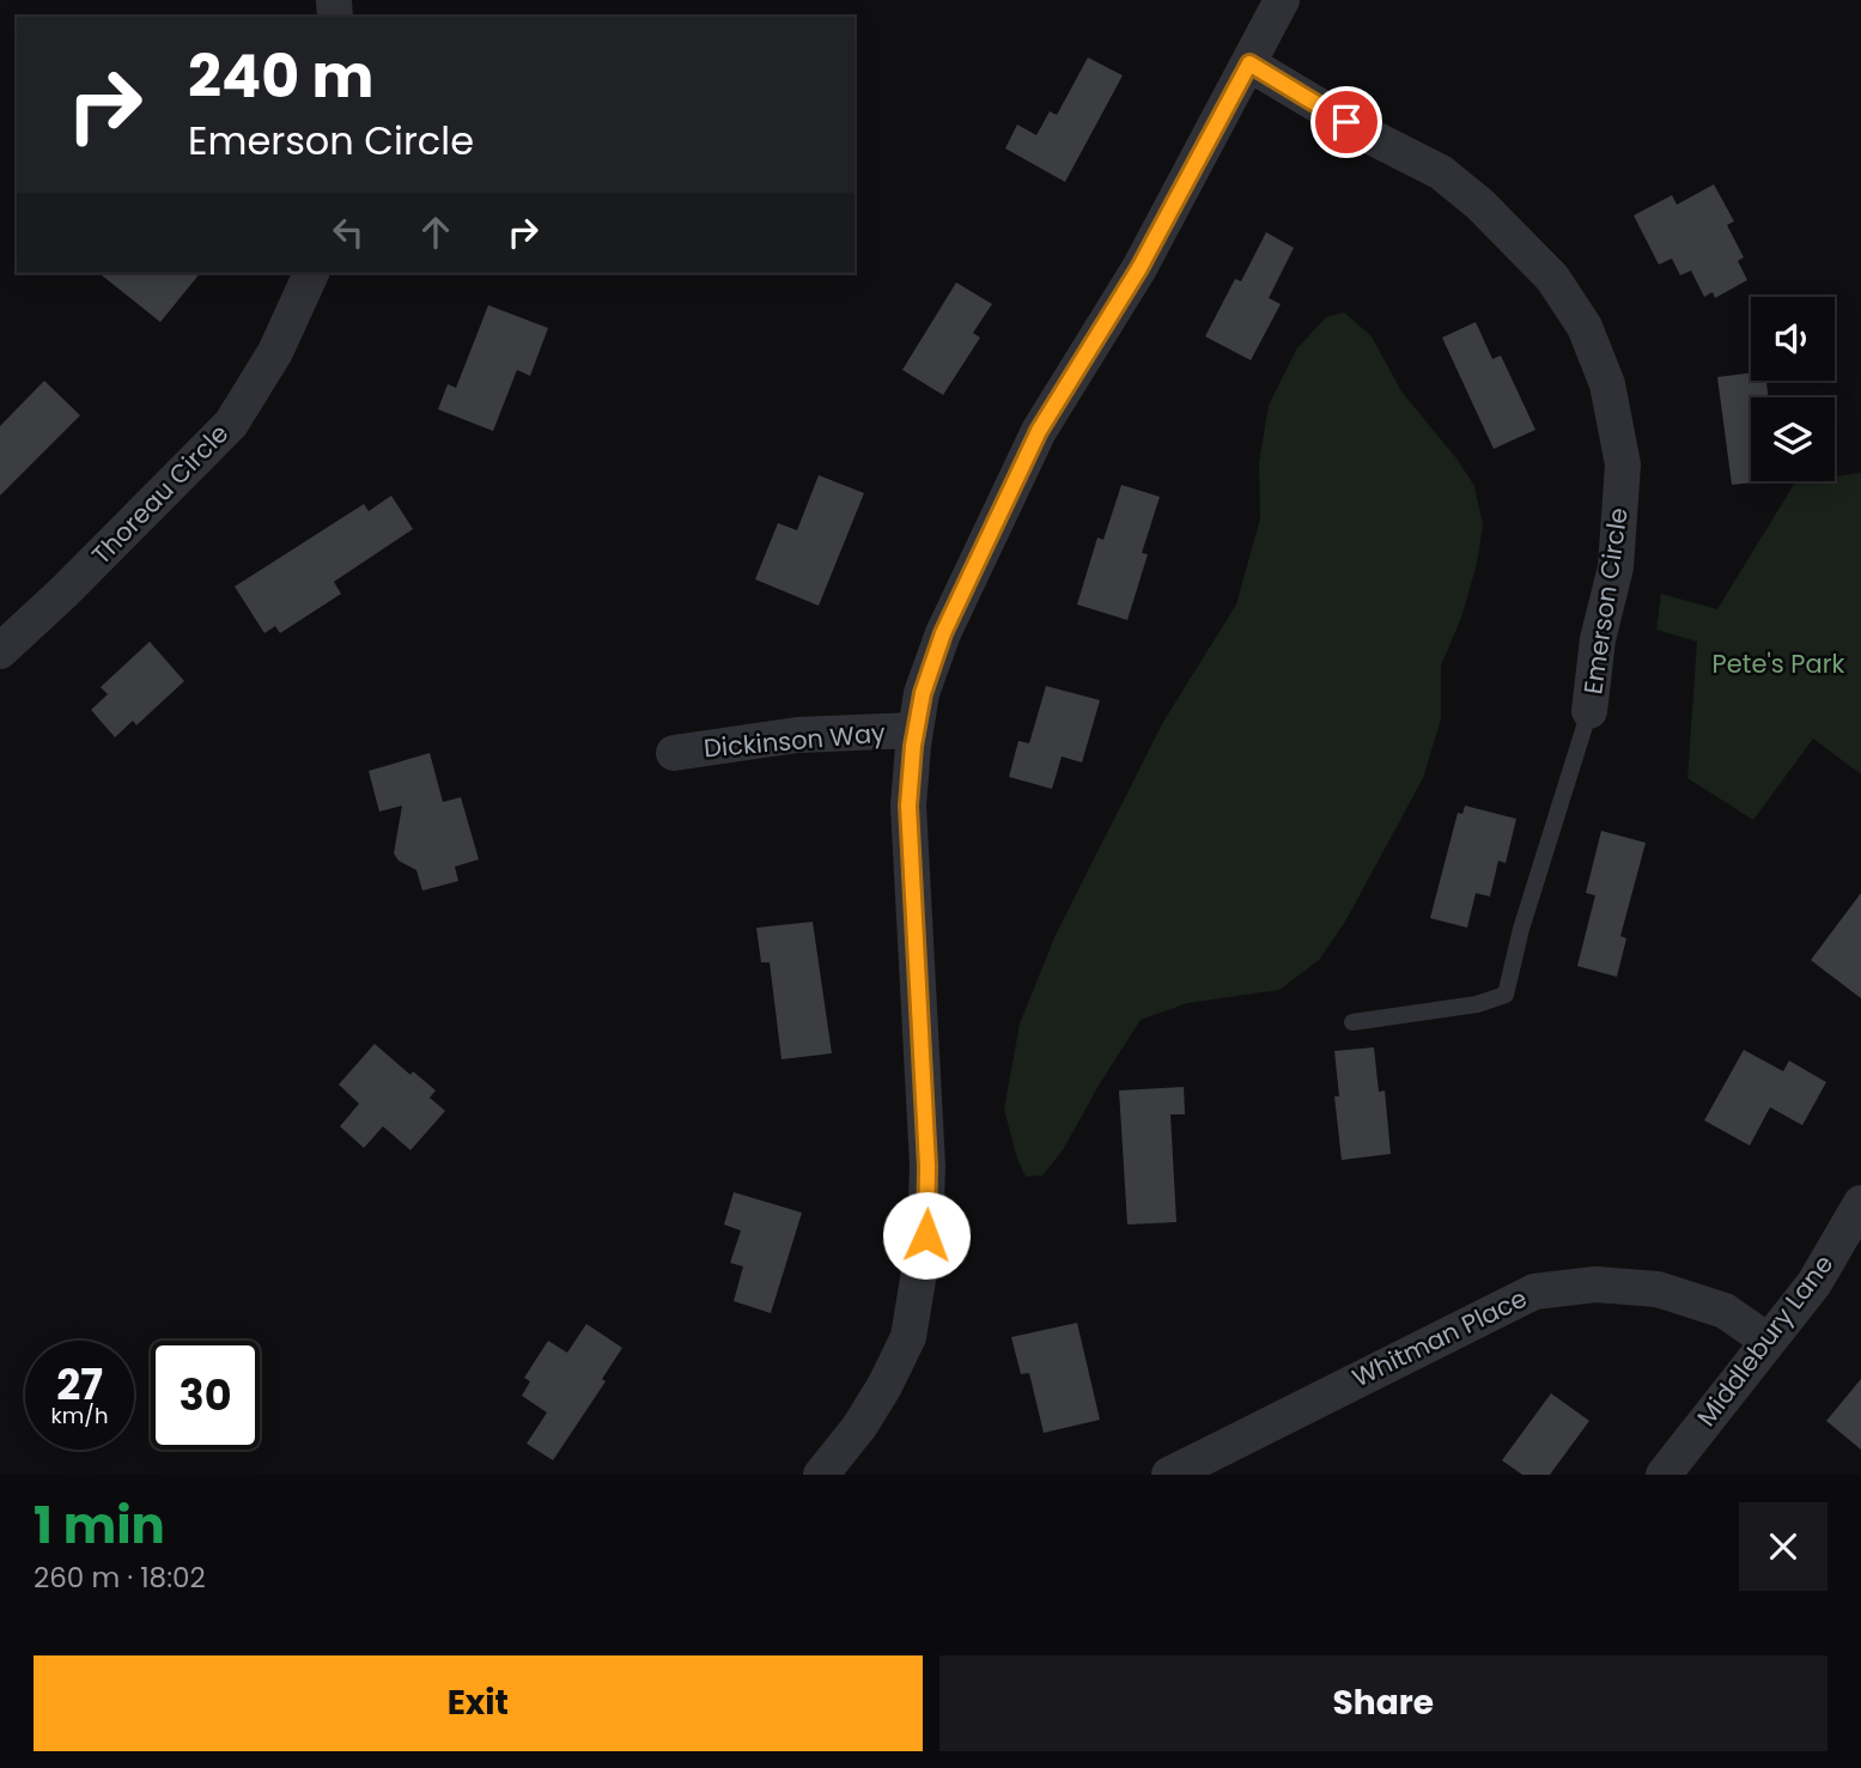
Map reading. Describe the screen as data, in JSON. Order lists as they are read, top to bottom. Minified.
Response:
{"streets":{"street":["Thoreau Circle","Emerson Circle","Dickinson Way","Whitman Place","Middlebury Lane"]},"crossings":[["Whitman Place","Middlebury Lane"]],"parks":["Pete's Park"],"page":{"turn":["240 m","Emerson Circle"],"speed":"27 km/h","limit":"30","heading":["1 min","260 m · 18:02"],"buttons":["Exit","Share"]}}
